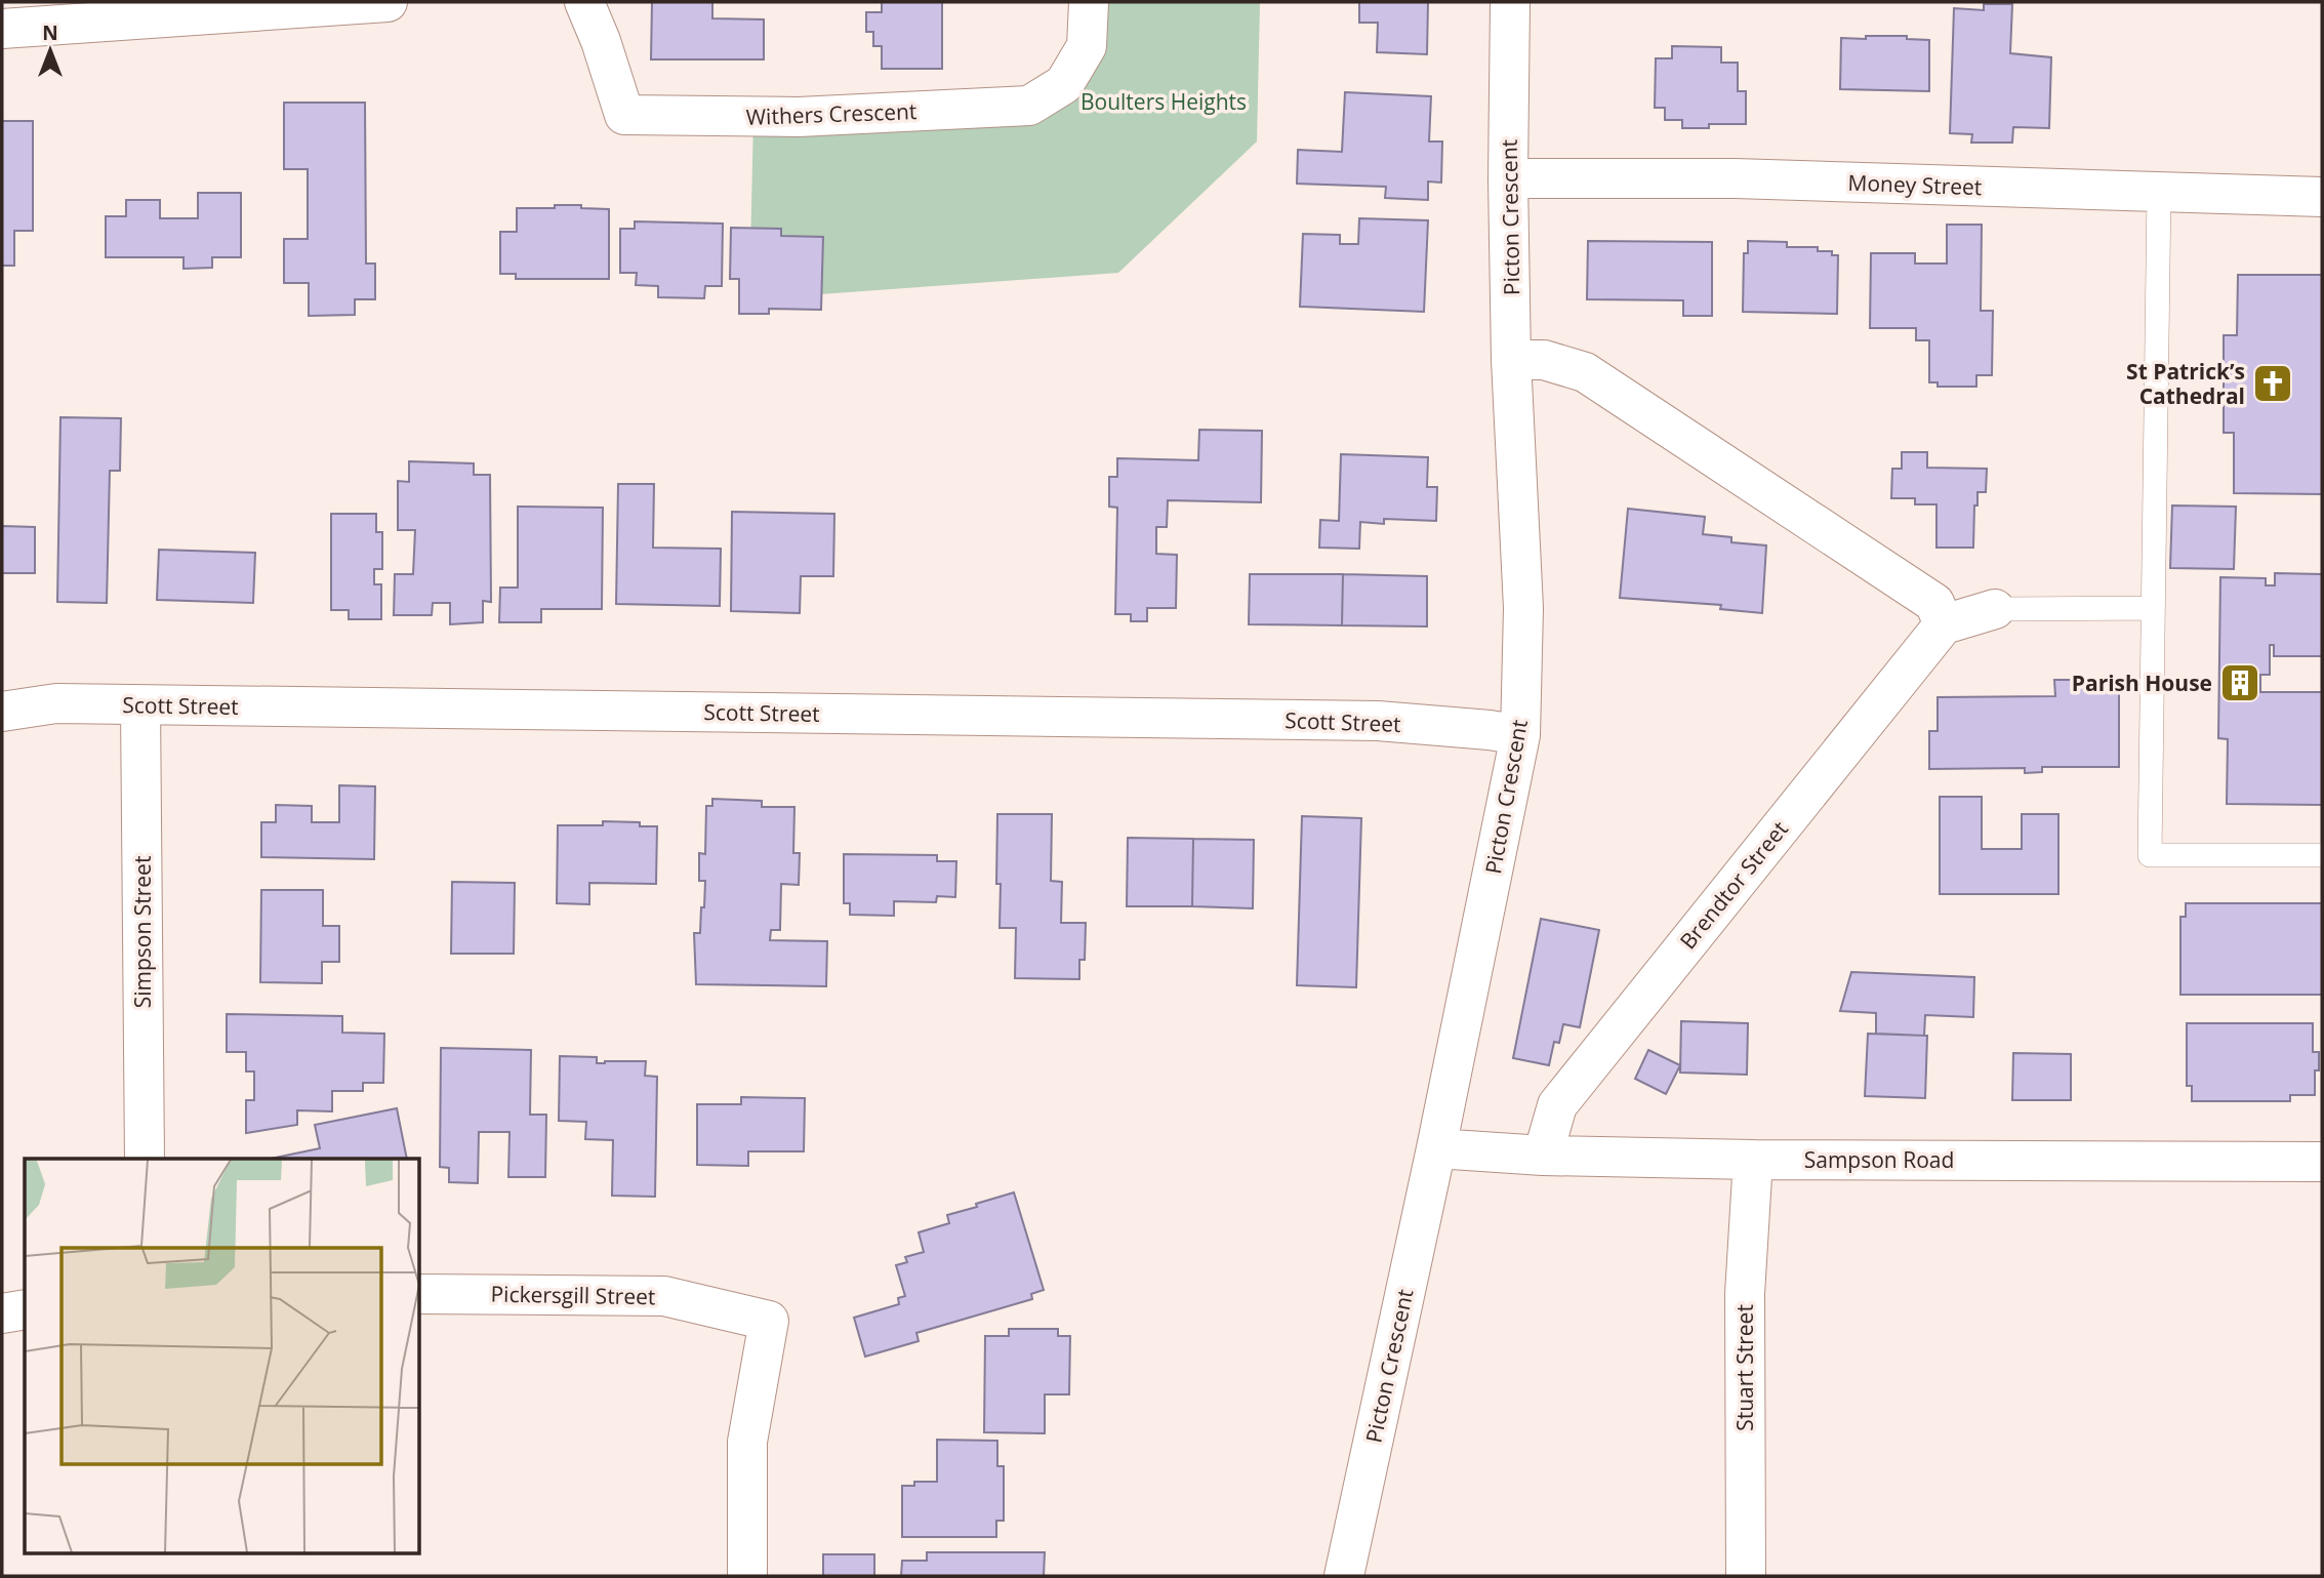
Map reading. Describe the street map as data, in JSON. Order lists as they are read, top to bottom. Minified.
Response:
{"streets":{"street":["Withers Crescent","Money Street","Picton Crescent","Scott Street","Brendtor Street","Simpson Street","Sampson Road","Pickersgill Street","Stuart Street"]},"crossings":[["Money Street","Picton Crescent"],["Picton Crescent","Scott Street"],["Picton Crescent","Sampson Road"],["Scott Street","Simpson Street"],["Brendtor Street","Sampson Road"],["Sampson Road","Stuart Street"]],"parks":["Boulters Heights"],"places":{"church":["St Patrick’s Cathedral"],"building":["Parish House"]},"north":"top"}
